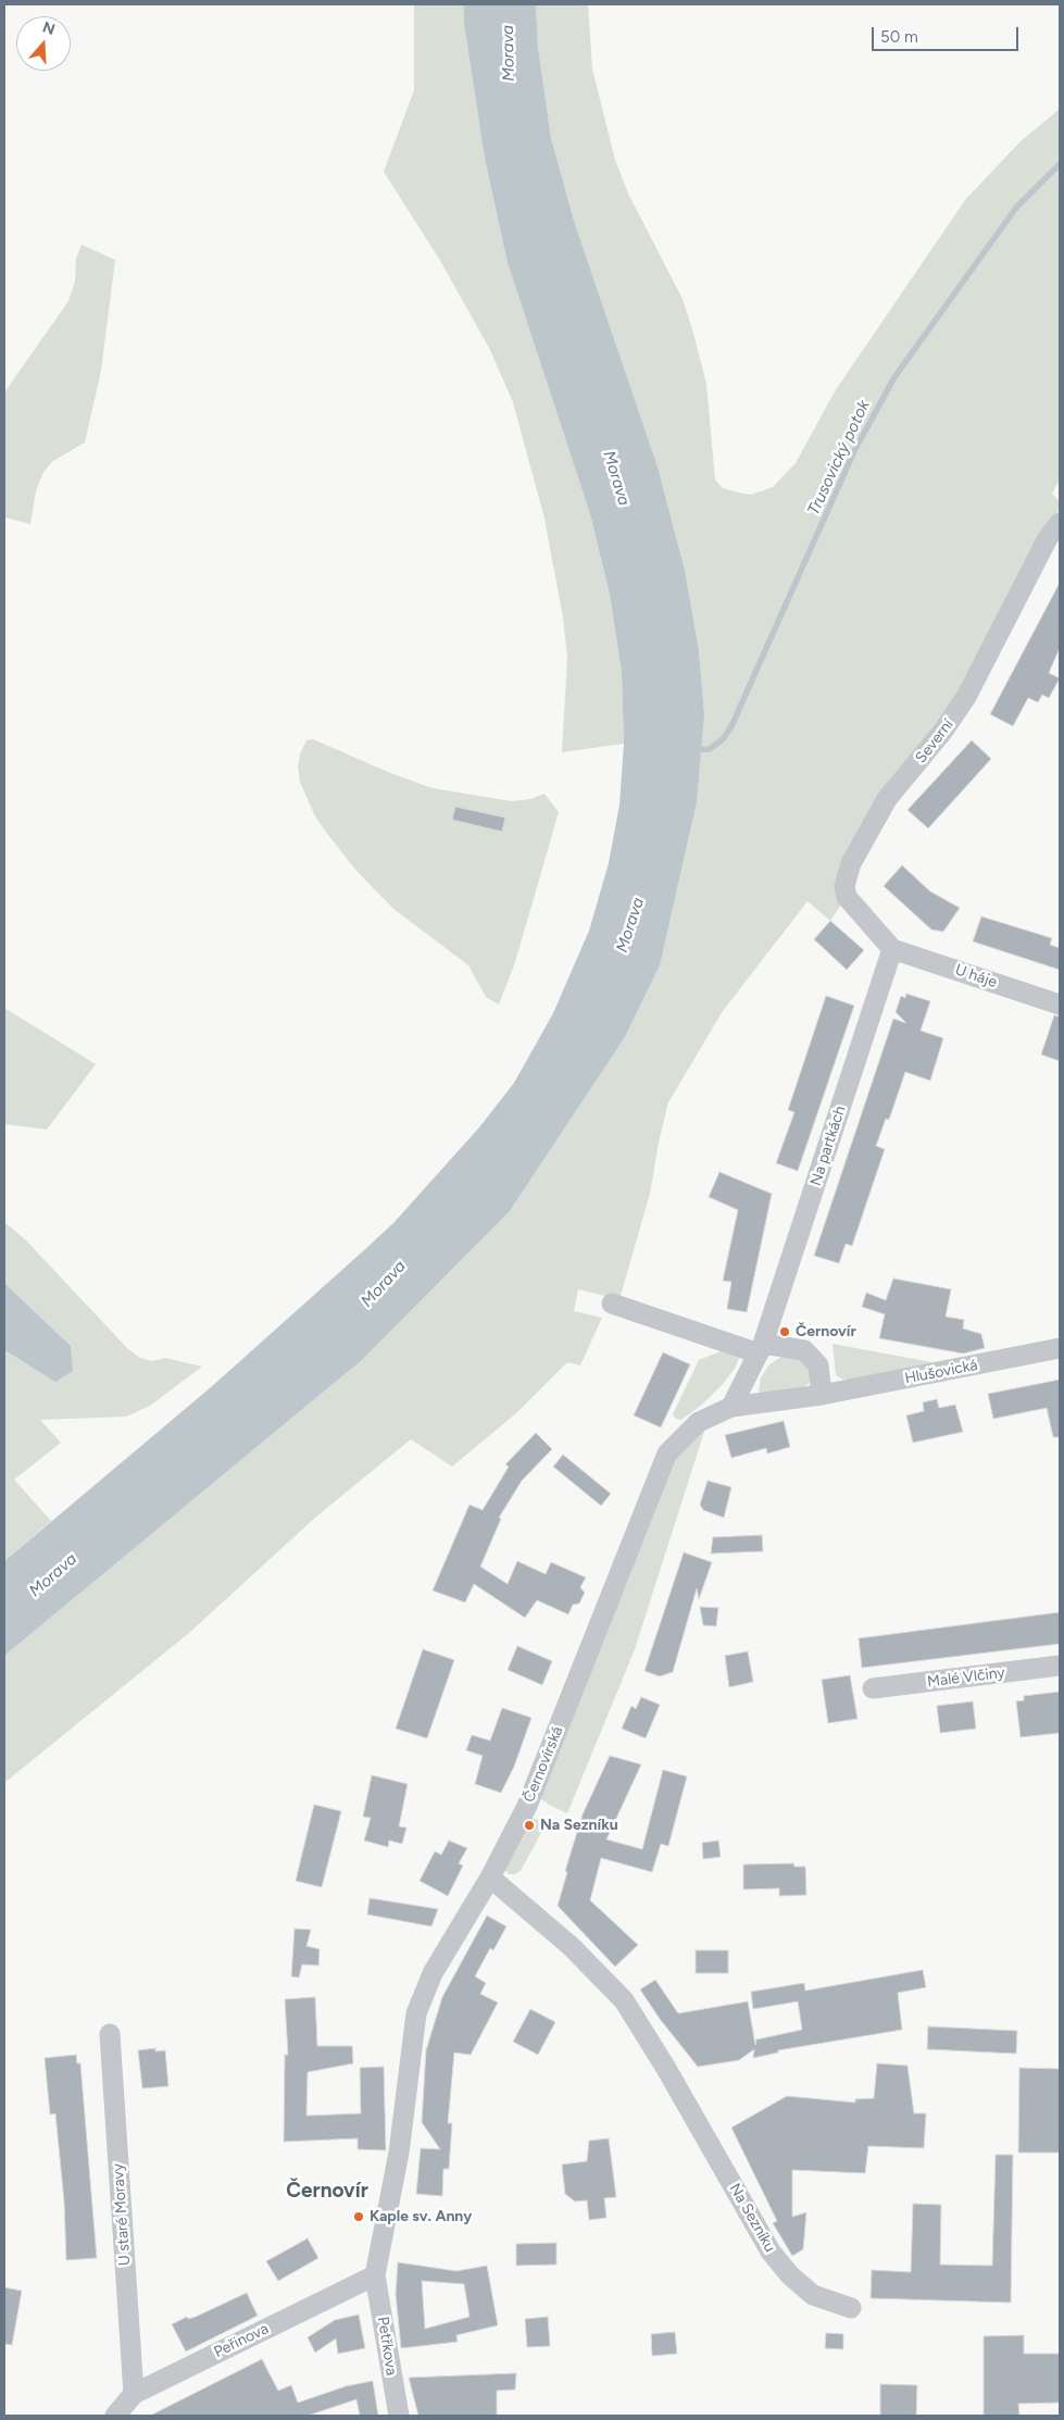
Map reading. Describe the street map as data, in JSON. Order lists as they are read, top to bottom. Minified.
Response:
{"streets":{"street":["Severní","U háje","Na partkách","Hlušovická","Malé Vlčiny","Černovírská","U staré Moravy","Na Sezníku","Peřinova","Petřkova"]},"crossings":[["Severní","U háje"],["Severní","Na partkách"],["U háje","Na partkách"],["Na partkách","Hlušovická"],["Na partkách","Černovírská"],["Hlušovická","Černovírská"],["Černovírská","Na Sezníku"],["Černovírská","Peřinova"],["Černovírská","Petřkova"],["U staré Moravy","Peřinova"],["Peřinova","Petřkova"]],"districts":["Černovír"],"water":["Morava","Trusovický potok"],"places":["Černovír","Na Sezníku","Kaple sv. Anny"],"scale_bar":"50 m","north":"top"}
